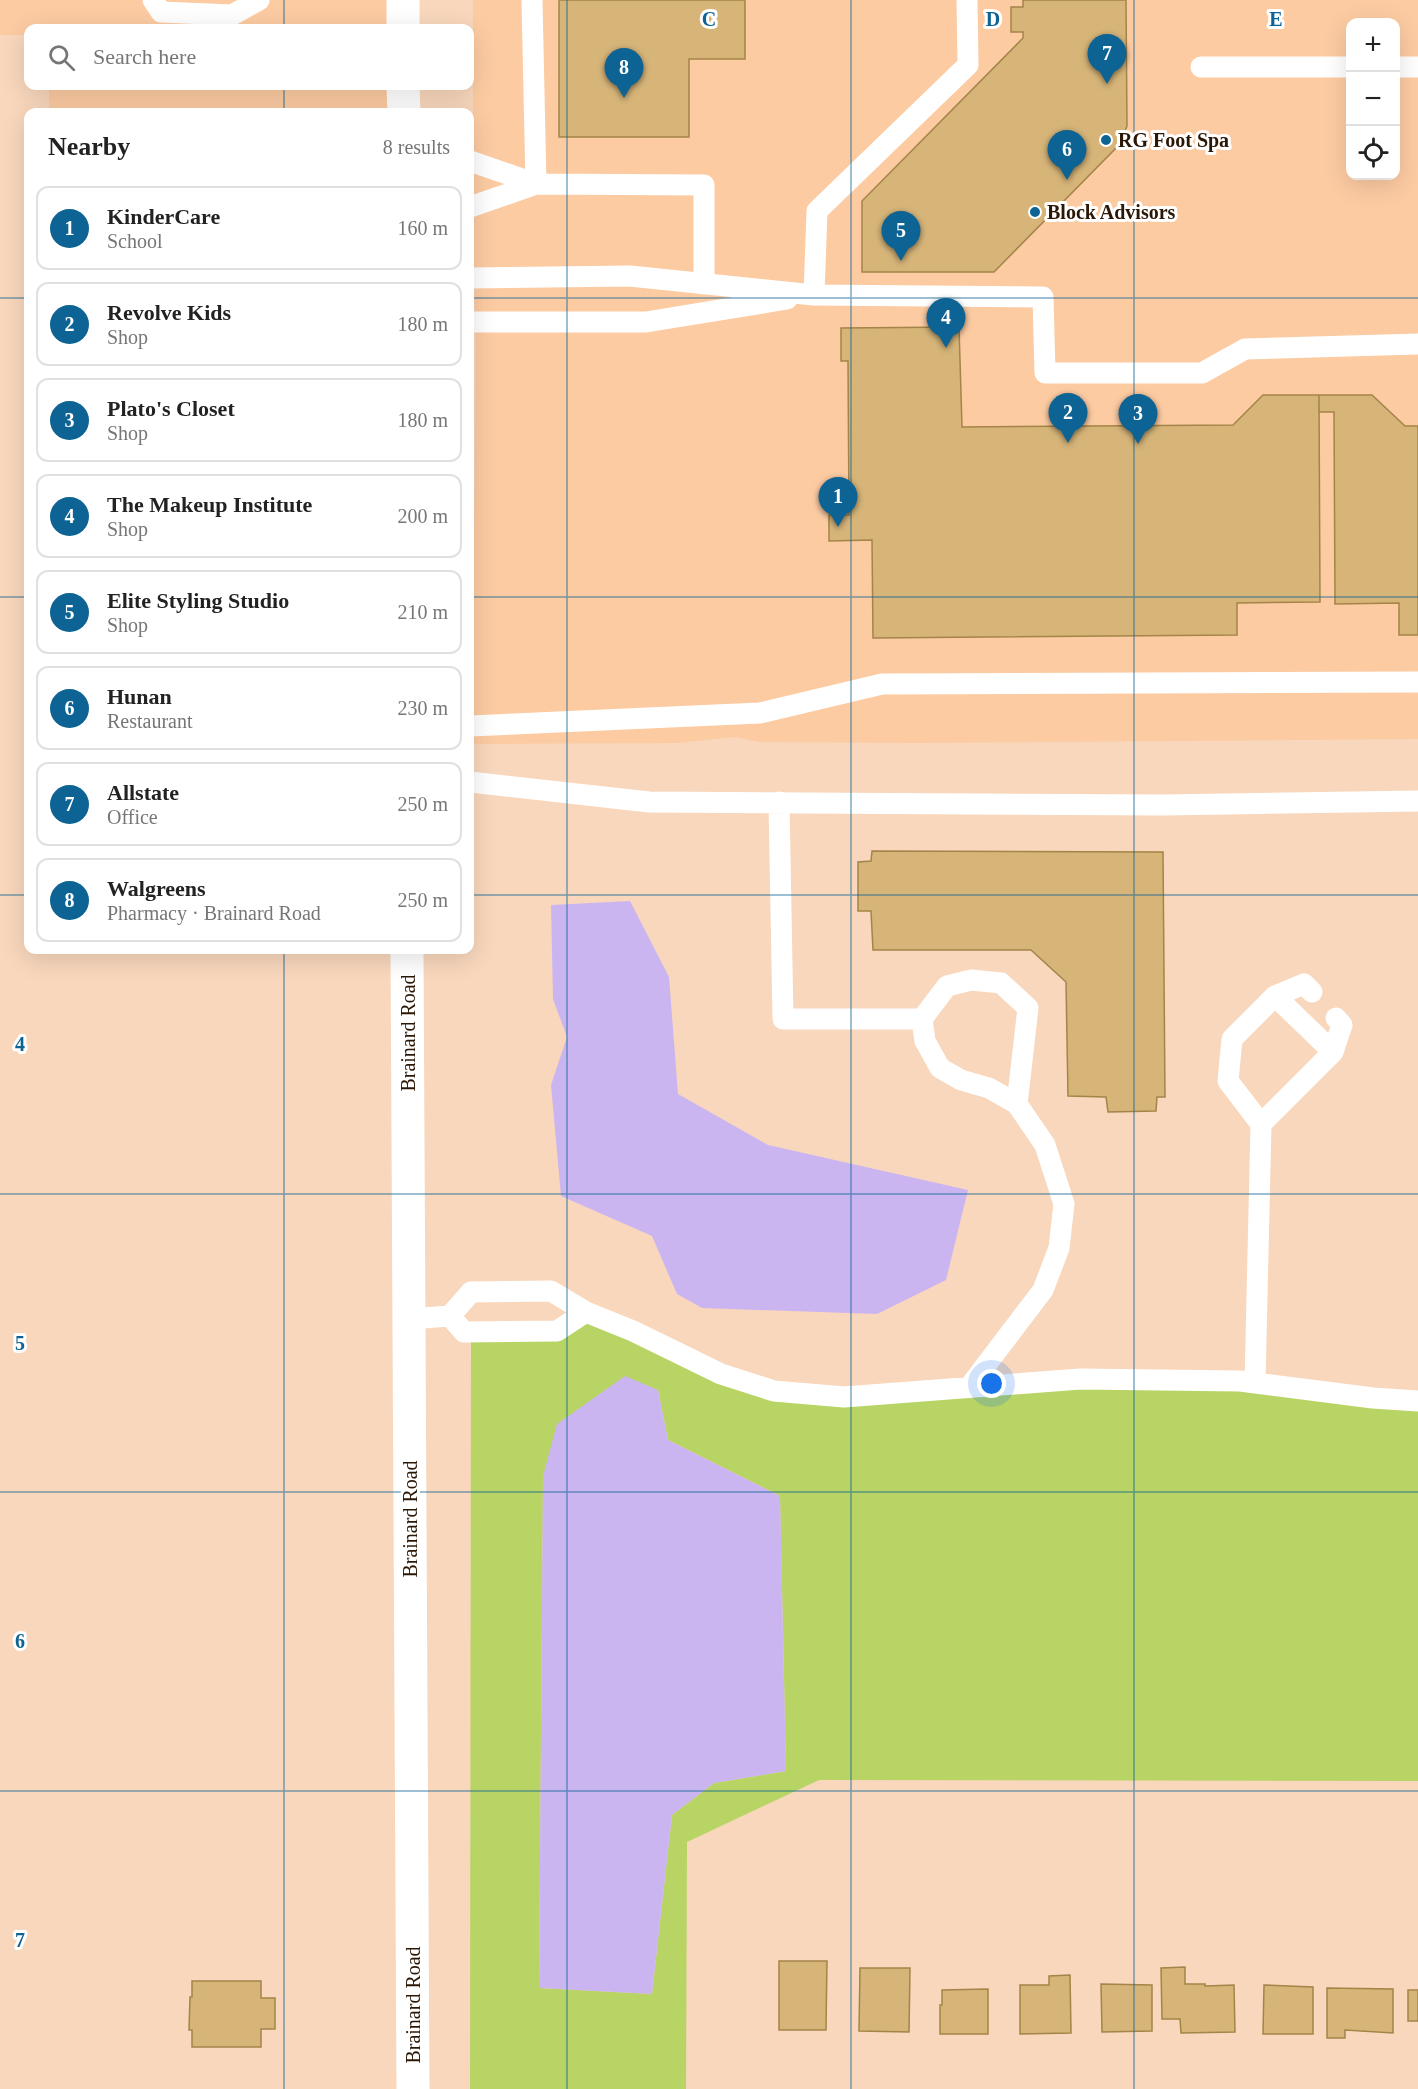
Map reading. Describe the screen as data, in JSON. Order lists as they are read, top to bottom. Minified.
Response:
{"streets":{"main road":["Brainard Road"]},"places":["RG Foot Spa","Block Advisors"],"page":{"map_buttons":["+","−"],"search":"Search here","pins":["7","8","6","5","4","2","3","1"],"heading":["Nearby","8 results"],"list":[{"mark":"1","name":"KinderCare","note":"School","value":"160 m"},{"mark":"2","name":"Revolve Kids","note":"Shop","value":"180 m"},{"mark":"3","name":"Plato's Closet","note":"Shop","value":"180 m"},{"mark":"4","name":"The Makeup Institute","note":"Shop","value":"200 m"},{"mark":"5","name":"Elite Styling Studio","note":"Shop","value":"210 m"},{"mark":"6","name":"Hunan","note":"Restaurant","value":"230 m"},{"mark":"7","name":"Allstate","note":"Office","value":"250 m"},{"mark":"8","name":"Walgreens","note":"Pharmacy · Brainard Road","value":"250 m"}]},"grid":{"columns":["C","D","E"],"rows":["4","5","6","7"]}}
